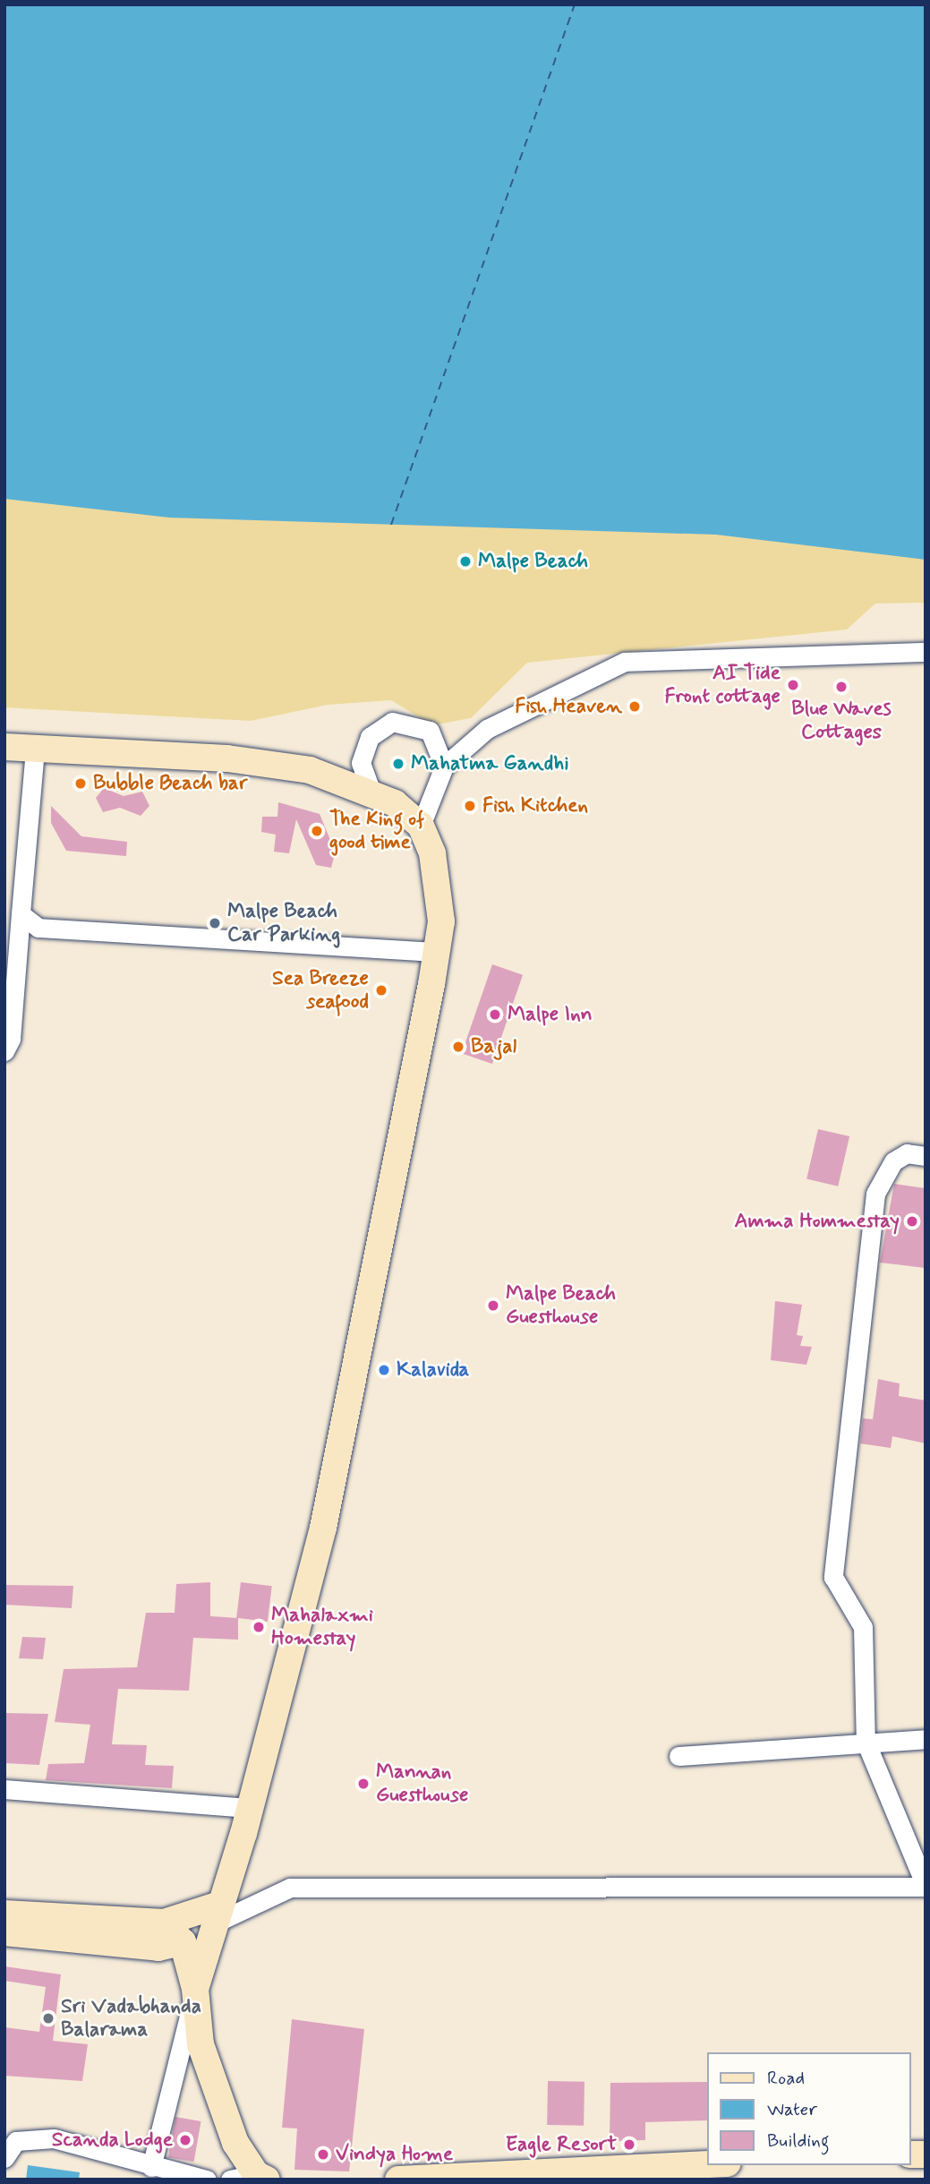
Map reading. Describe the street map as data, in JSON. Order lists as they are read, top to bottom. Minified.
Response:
{"places":["Malpe Beach","AI Tide Front cottage","Blue Waves Cottages","Fish Heaven","Mahatma Gandhi","Bubble Beach bar","Fish Kitchen","The King of good time","Malpe Beach Car Parking","Sea Breeze seafood","Malpe Inn","Bajal","Amma Hommestay","Malpe Beach Guesthouse","Kalavida","Mahalaxmi Homestay","Mannan Guesthouse","Sri Vadabhanda Balarama","Scanda Lodge","Eagle Resort","Vindya Home"],"legend":["Road","Water","Building"]}
